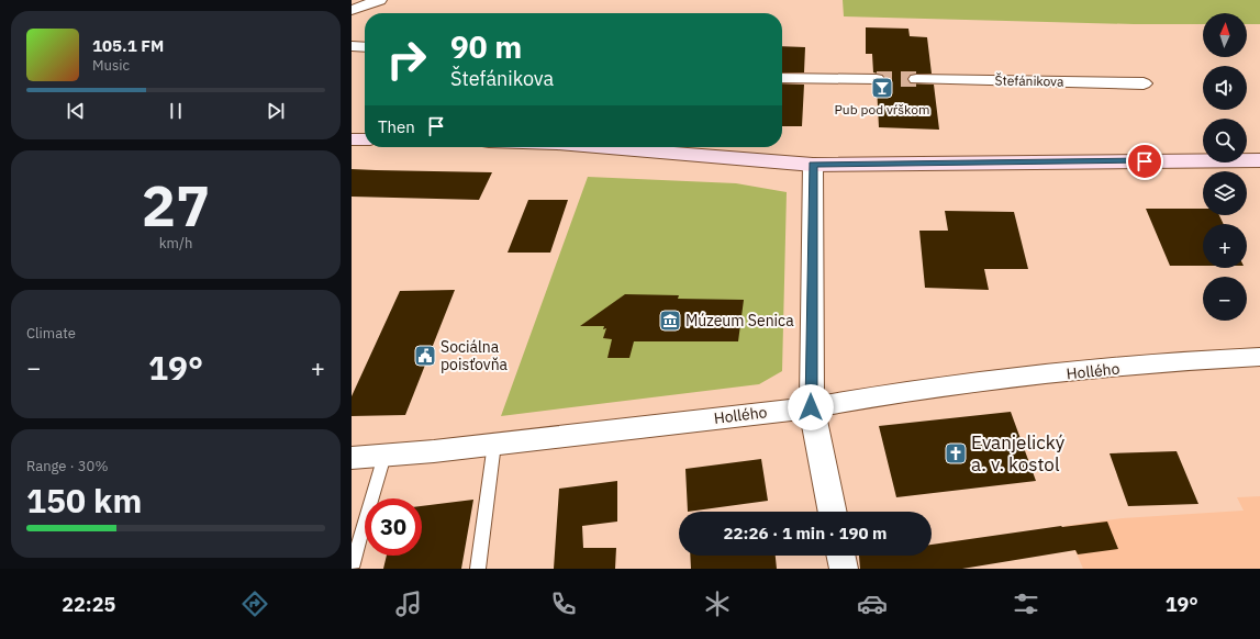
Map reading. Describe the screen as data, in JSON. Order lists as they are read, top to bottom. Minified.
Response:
{"streets":{"street":["Štefánikova","Hollého"]},"places":{"bar":["Pub pod vŕškom"],"museum":["Múzeum Senica"],"public building":["Sociálna poisťovňa"],"church":["Evanjelický a. v. kostol"]},"north":"top","page":{"map_buttons":["+","−"],"turn":["90 m","Štefánikova"],"song":["105.1 FM","Music"],"then":"Then","tile":[["27","km/h"],"Climate",["Range · 30%","150 km"]],"heat":["−","19°","+"],"limit":"30","trip":"22:26 · 1 min · 190 m","tabs":["22:25","19°"]}}
